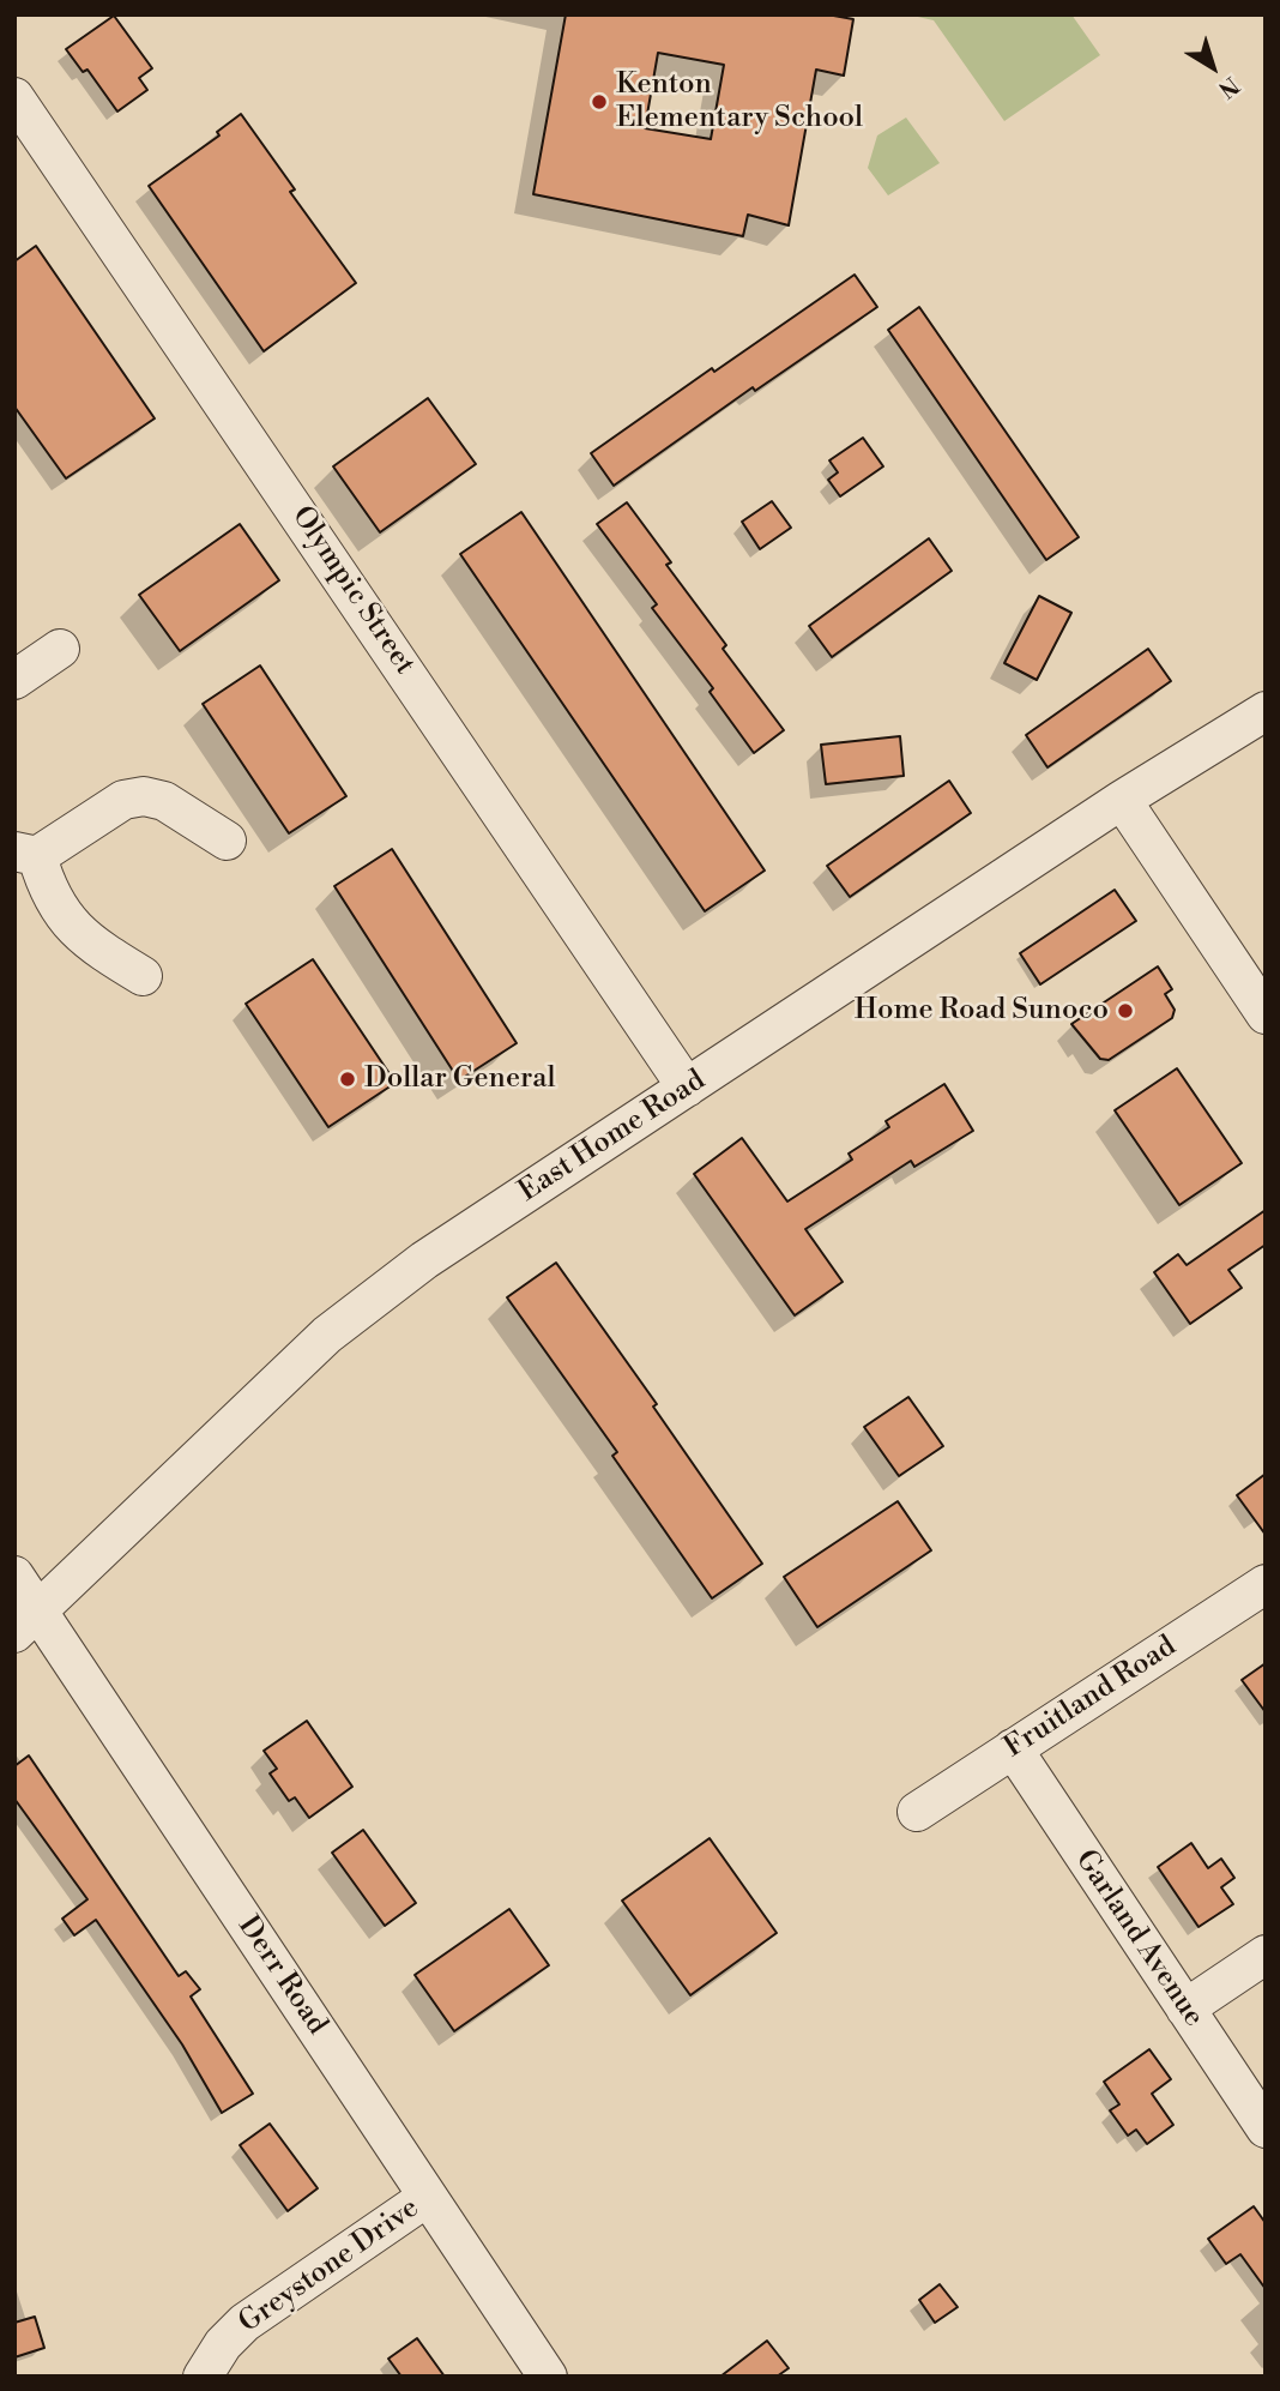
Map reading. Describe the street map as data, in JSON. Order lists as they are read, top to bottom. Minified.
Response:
{"streets":{"street":["Olympic Street","East Home Road","Fruitland Road","Garland Avenue","Derr Road","Greystone Drive"]},"crossings":[["Olympic Street","East Home Road"],["East Home Road","Derr Road"],["Fruitland Road","Garland Avenue"],["Derr Road","Greystone Drive"]],"places":["Kenton Elementary School","Home Road Sunoco","Dollar General"],"north":"bottom right"}
